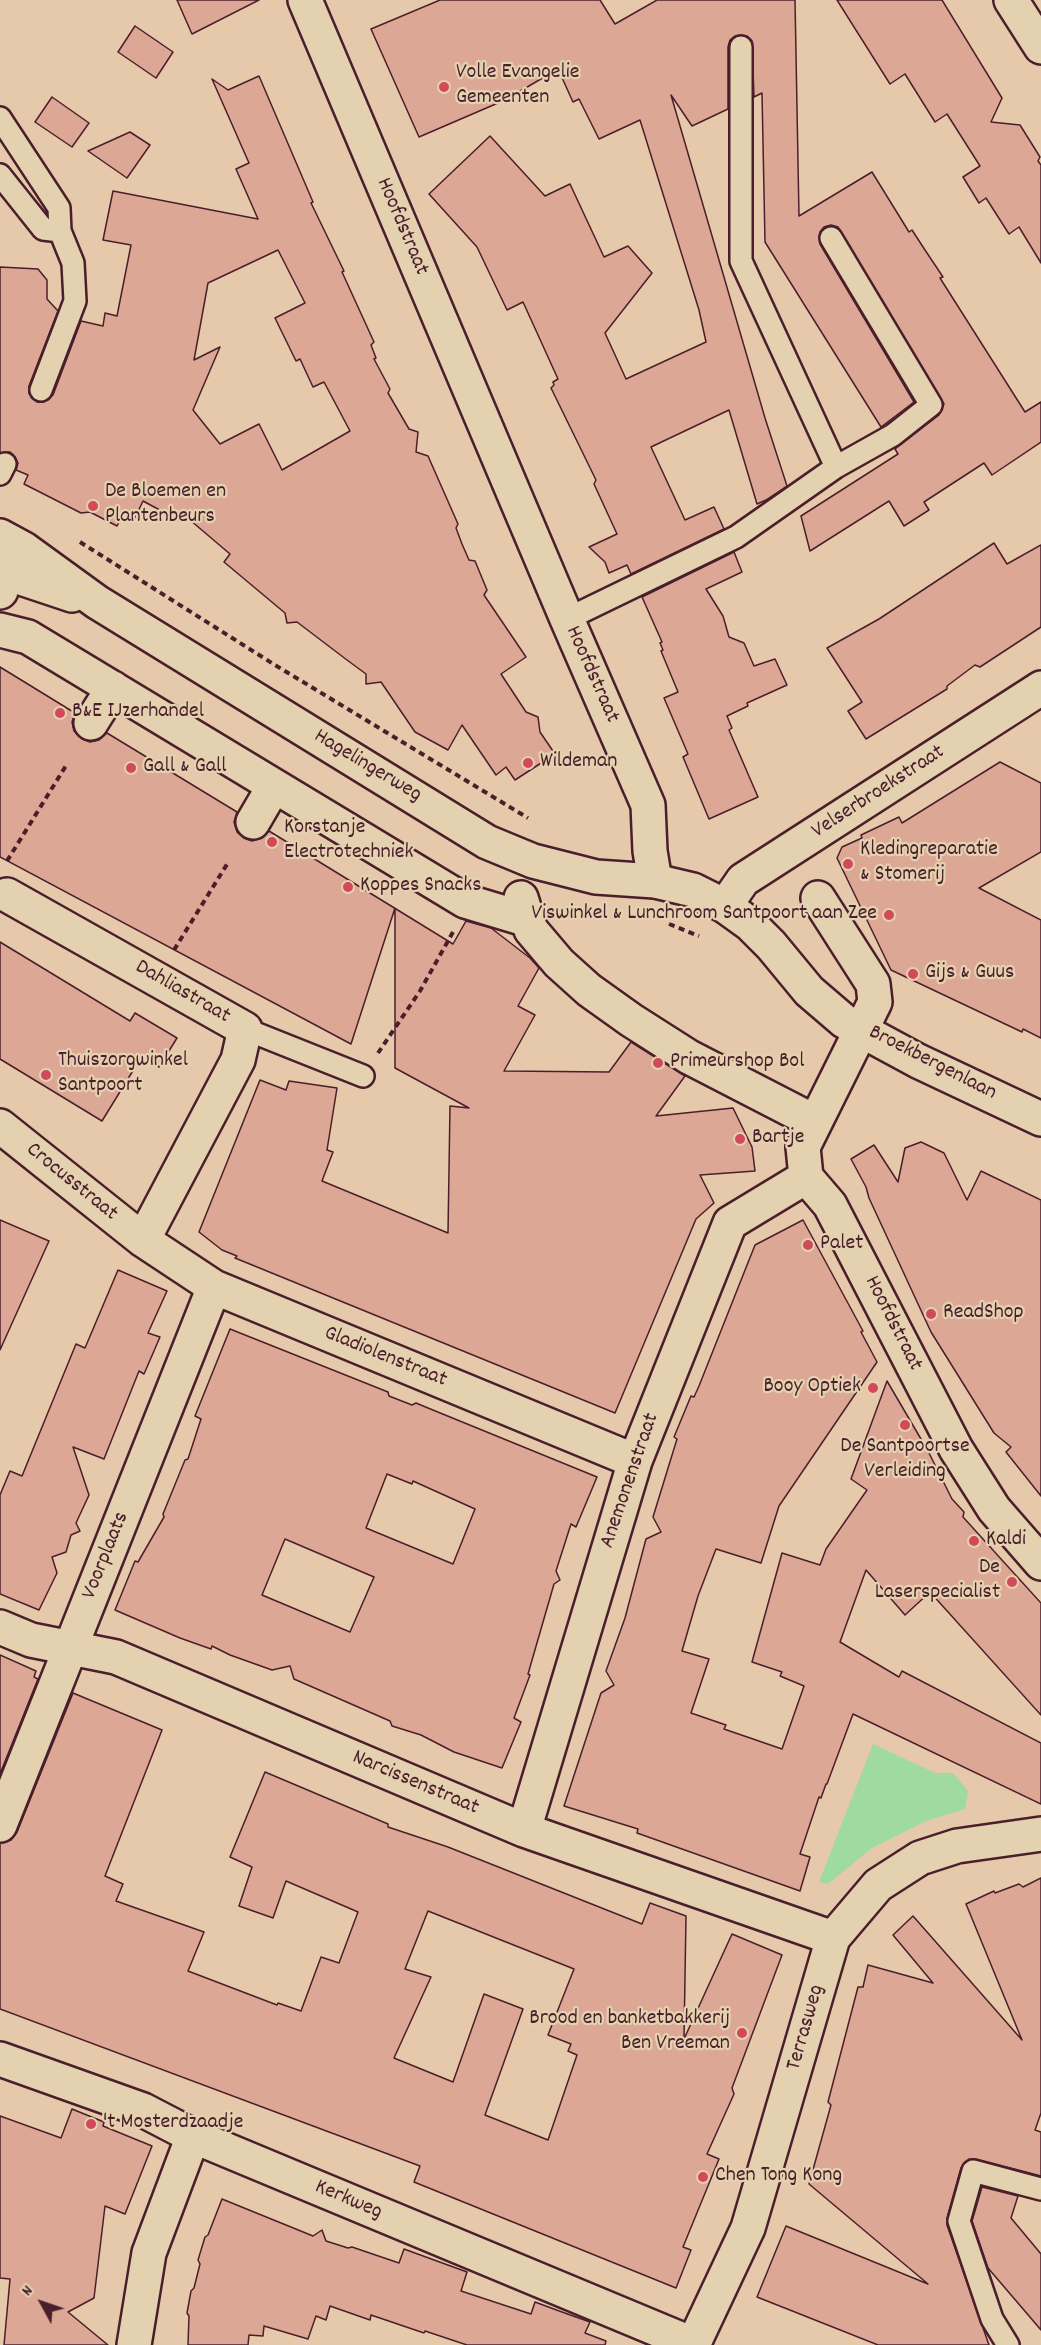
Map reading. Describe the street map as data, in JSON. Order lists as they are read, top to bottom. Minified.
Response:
{"streets":{"street":["Hoofdstraat","Hagelingerweg","Velserbroekstraat","Dahliastraat","Broekbergenlaan","Crocusstraat","Gladiolenstraat","Anemonenstraat","Voorplaats","Narcissenstraat","Terrasweg","Kerkweg"]},"crossings":[["Hoofdstraat","Hagelingerweg"],["Hoofdstraat","Anemonenstraat"],["Dahliastraat","Crocusstraat"],["Dahliastraat","Gladiolenstraat"],["Crocusstraat","Gladiolenstraat"],["Gladiolenstraat","Anemonenstraat"],["Gladiolenstraat","Voorplaats"],["Anemonenstraat","Narcissenstraat"],["Voorplaats","Narcissenstraat"],["Narcissenstraat","Terrasweg"],["Terrasweg","Kerkweg"]],"places":["Volle Evangelie Gemeenten","De Bloemen en Plantenbeurs","B&E IJzerhandel","Wildeman","Gall & Gall","Korstanje Electrotechniek","Kledingreparatie & Stomerij","Koppes Snacks","Viswinkel & Lunchroom Santpoort aan Zee","Gijs & Guus","Primeurshop Bol","Thuiszorgwinkel Santpoort","Bartje","Palet","ReadShop","Booy Optiek","De Santpoortse Verleiding","Kaldi","De Laserspecialist","Brood en banketbakkerij Ben Vreeman","'t Mosterdzaadje","Chen Tong Kong"],"north":"top left"}
